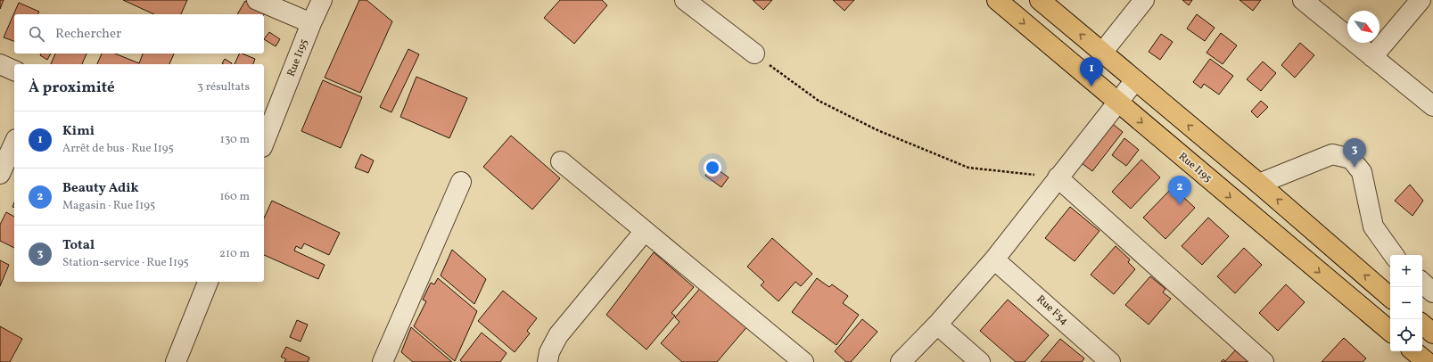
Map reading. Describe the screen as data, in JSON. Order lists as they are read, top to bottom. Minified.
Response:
{"streets":{"main road":["Rue I195"],"street":["Rue F54"]},"north":"bottom right","page":{"search":"Rechercher","pins":["1","3","2"],"heading":["À proximité","3 résultats"],"list":[{"mark":"1","name":"Kimi","note":"Arrêt de bus · Rue I195","value":"130 m"},{"mark":"2","name":"Beauty Adik","note":"Magasin · Rue I195","value":"160 m"},{"mark":"3","name":"Total","note":"Station-service · Rue I195","value":"210 m"}],"map_buttons":["+","−"]}}
